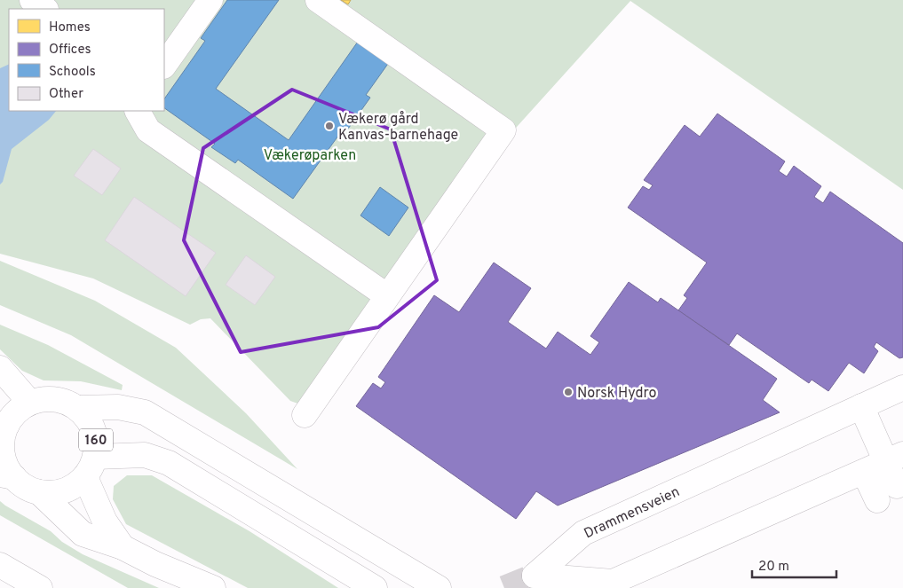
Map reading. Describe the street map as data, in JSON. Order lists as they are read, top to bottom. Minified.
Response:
{"streets":{"main road":["160","Drammensveien"]},"parks":["Vækerøparken"],"places":["Vækerø gård Kanvas-barnehage","Norsk Hydro"],"legend":["Homes","Offices","Schools","Other"],"scale_bar":"20 m"}
